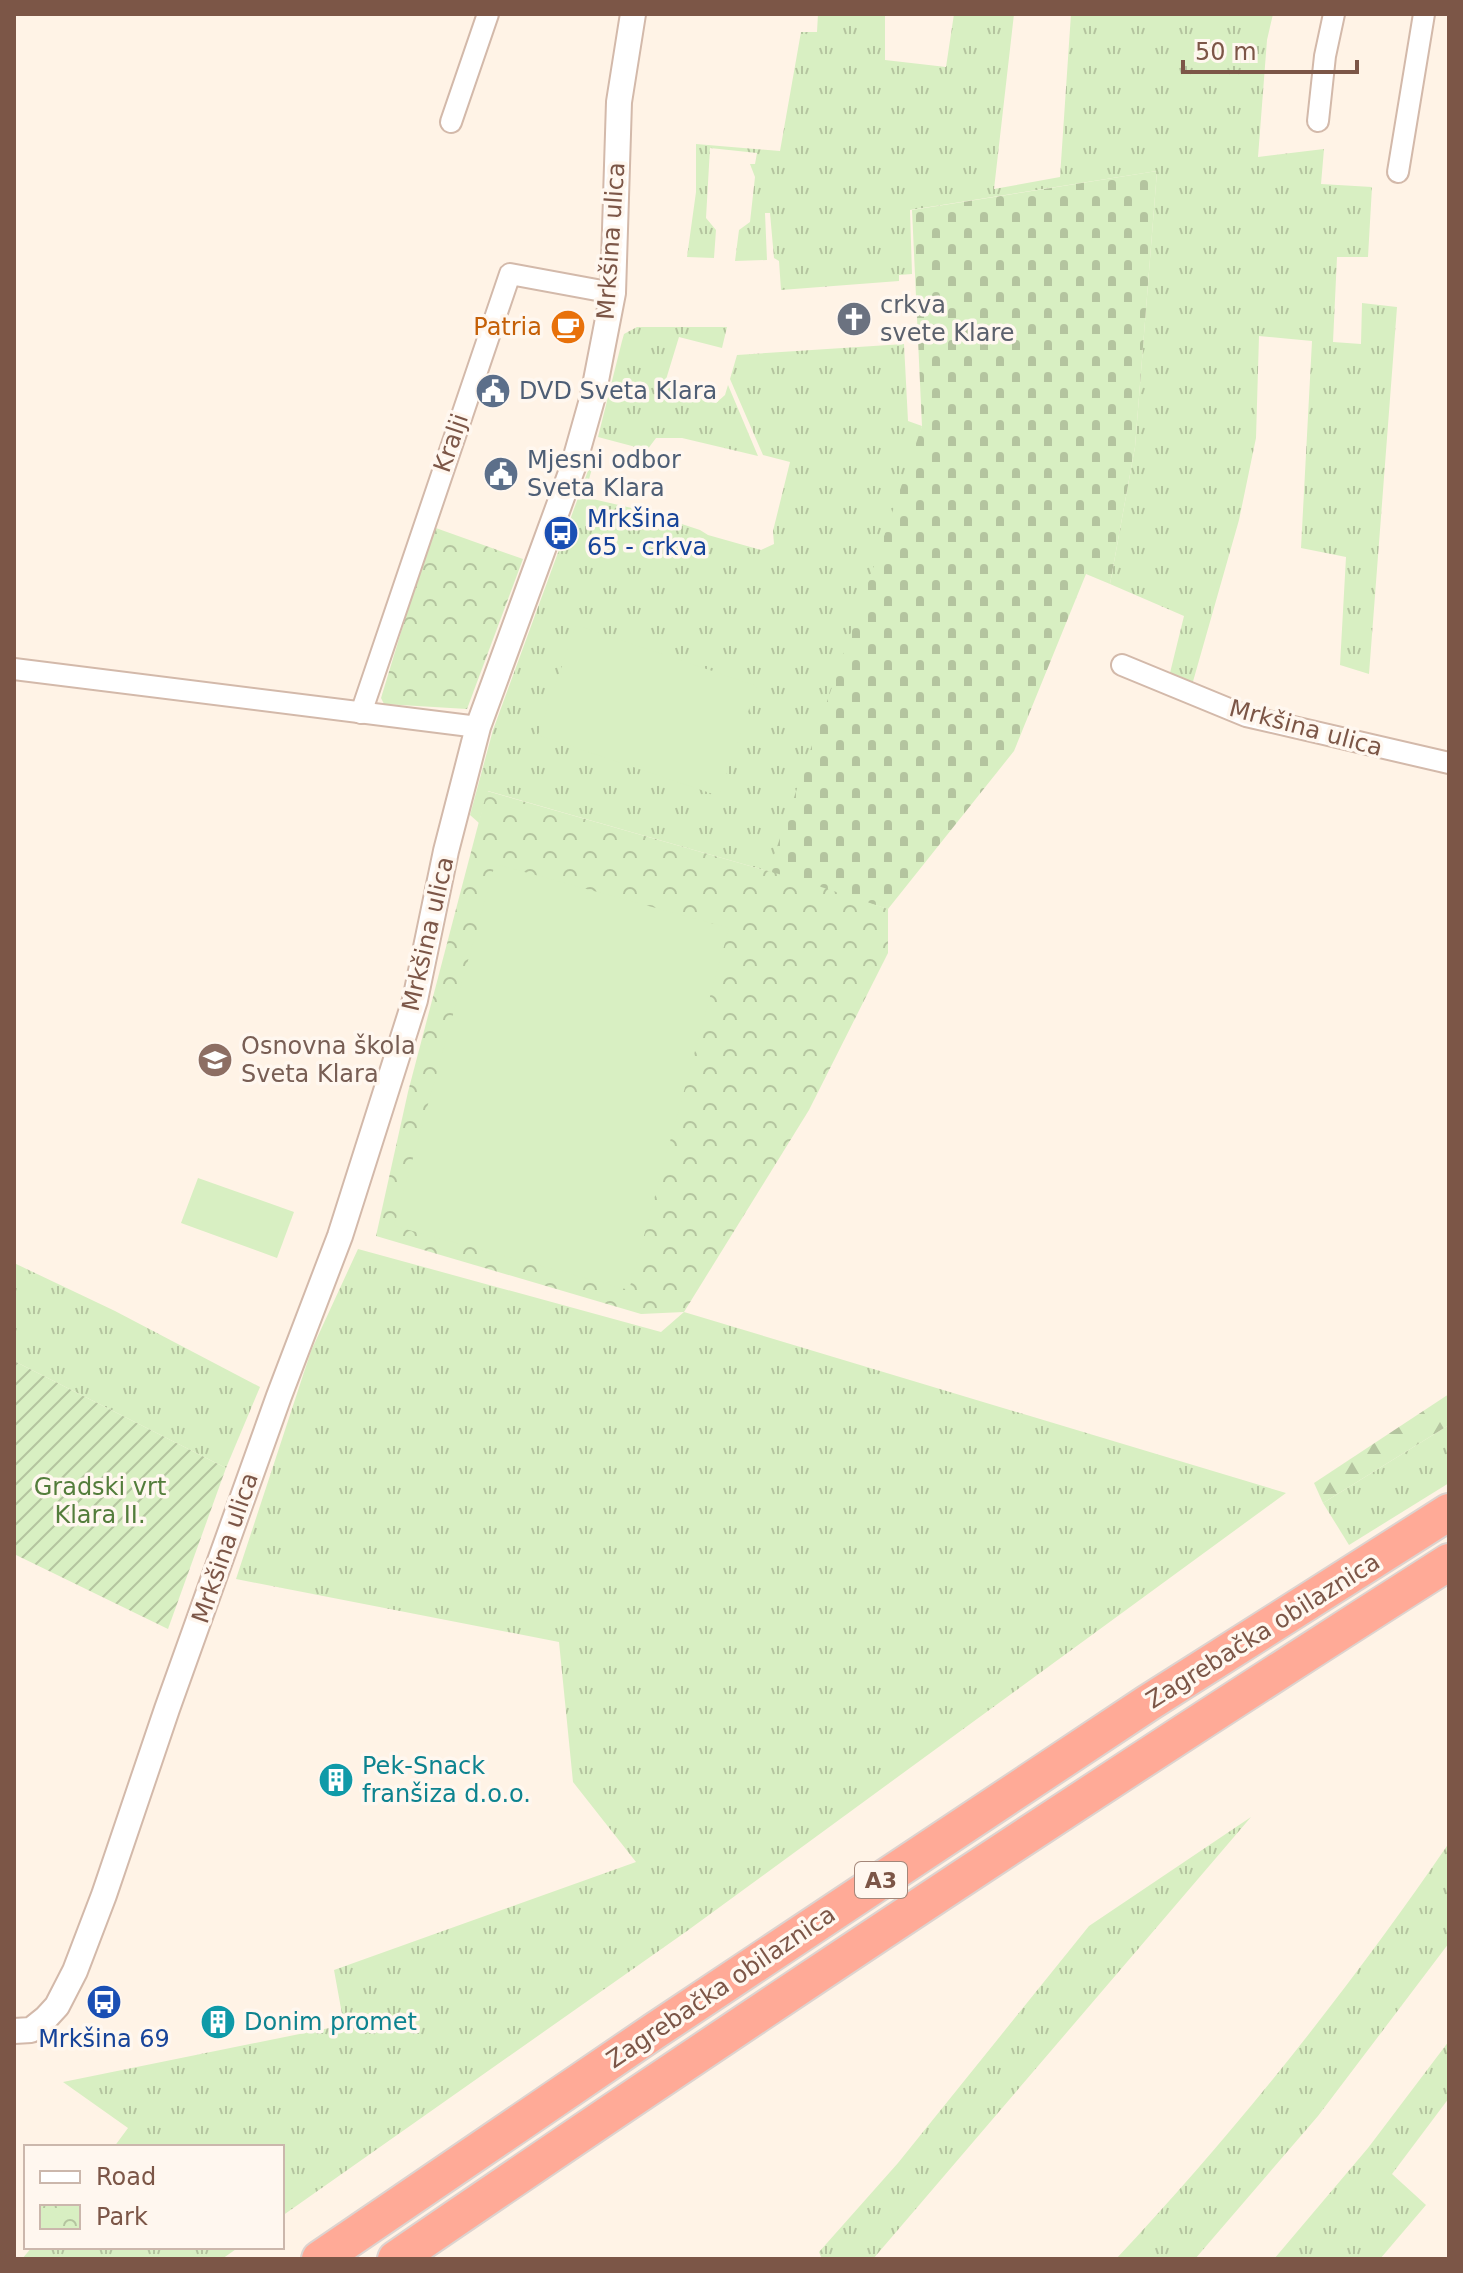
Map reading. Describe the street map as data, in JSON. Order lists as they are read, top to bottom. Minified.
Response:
{"streets":{"highway":["Zagrebačka obilaznica","A3"],"street":["Mrkšina ulica","Kralji"]},"crossings":[["Mrkšina ulica","Kralji"]],"parks":["Gradski vrt Klara II."],"places":{"church":["crkva svete Klare"],"cafe":["Patria"],"public building":["DVD Sveta Klara","Mjesni odbor Sveta Klara"],"bus stop":["Mrkšina 65 - crkva","Mrkšina 69"],"school or university":["Osnovna škola Sveta Klara"],"building":["Pek-Snack franšiza d.o.o.","Donim promet"]},"legend":["Road","Park"],"scale_bar":"50 m"}
